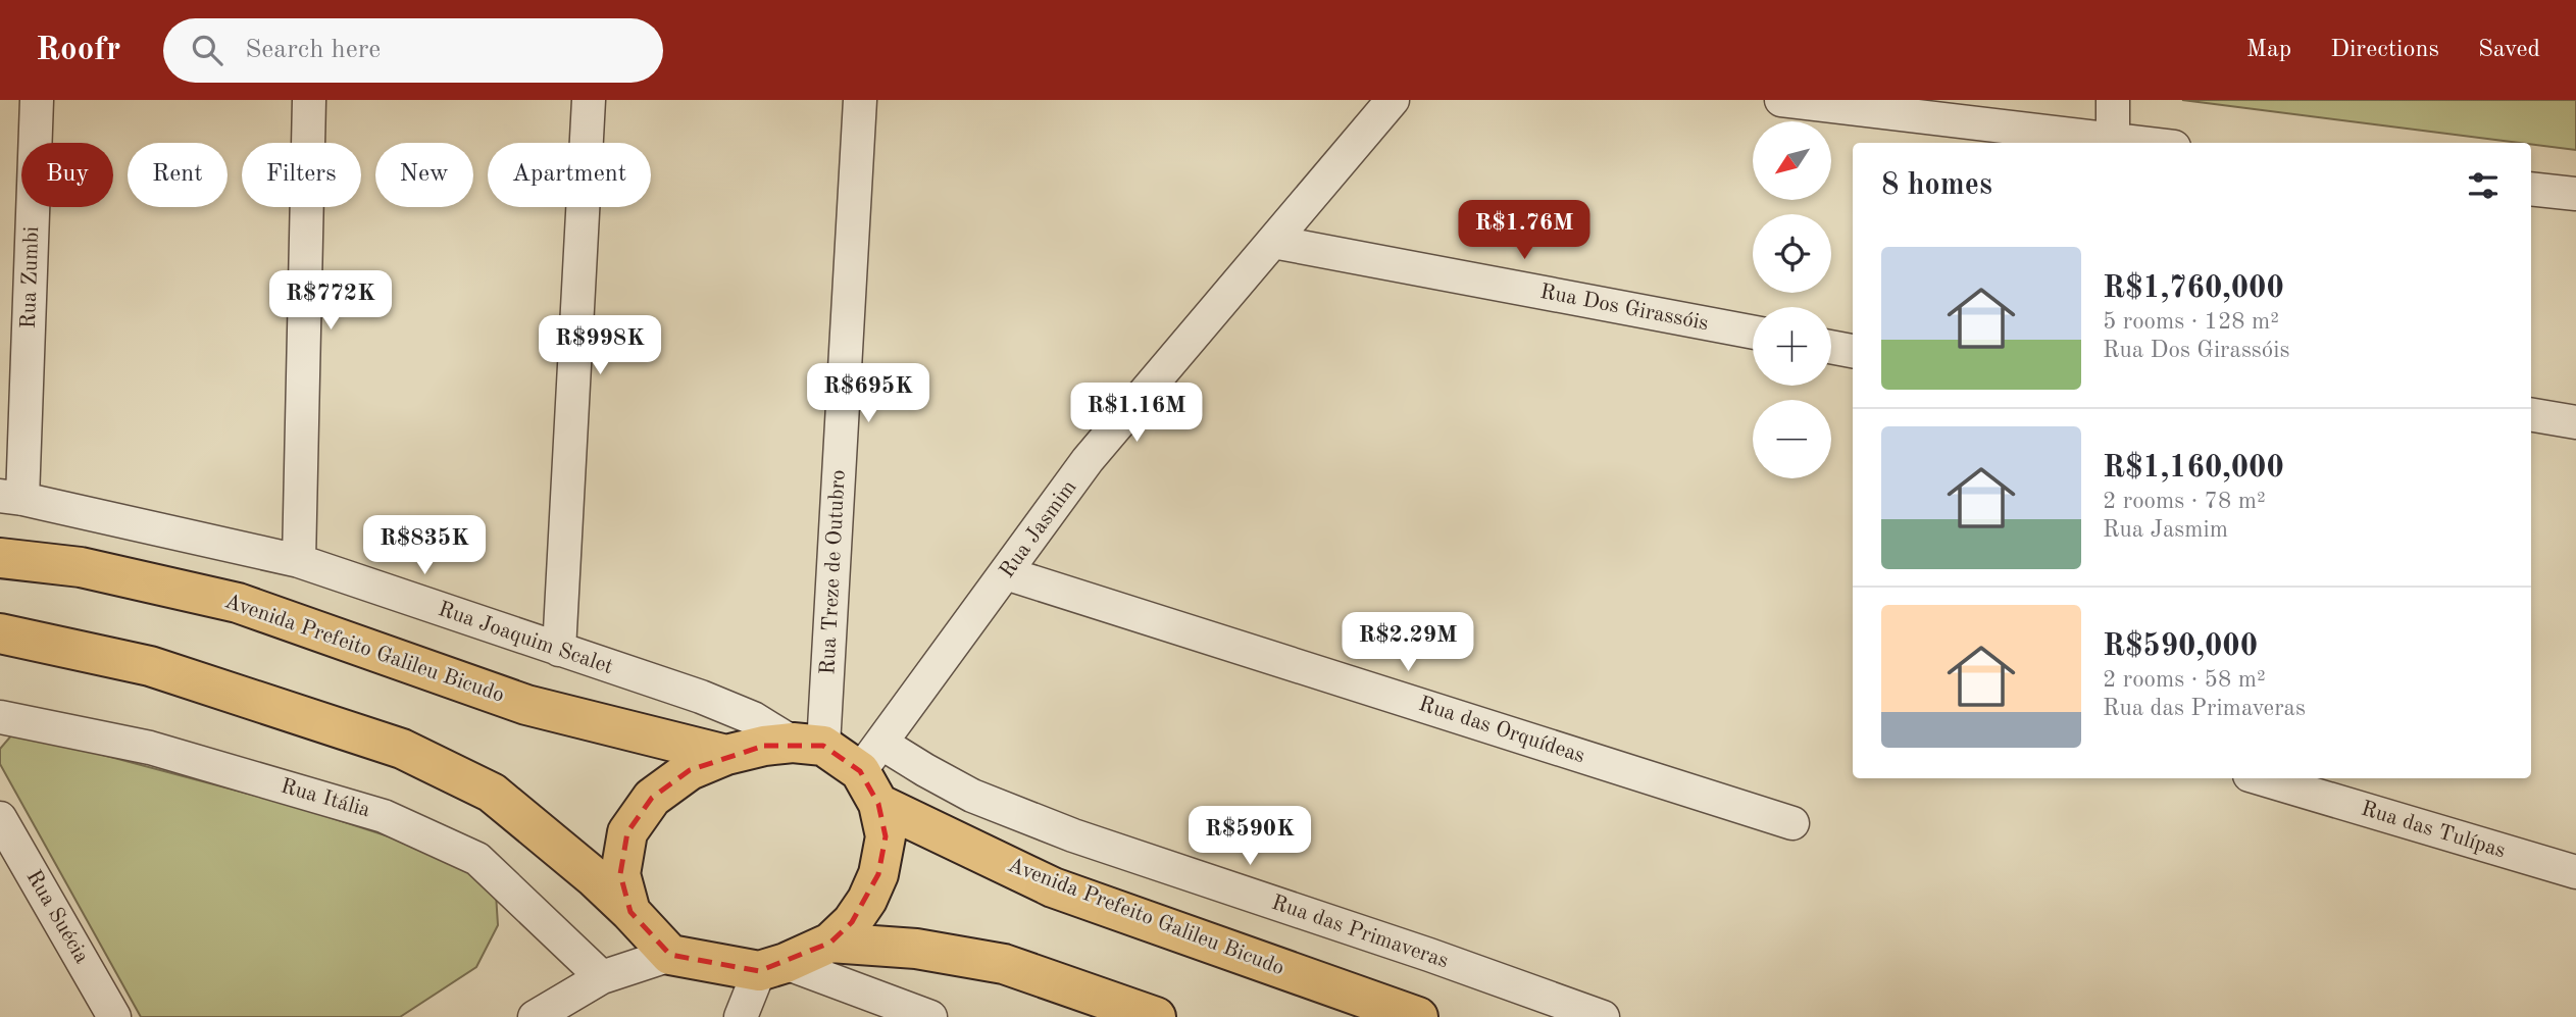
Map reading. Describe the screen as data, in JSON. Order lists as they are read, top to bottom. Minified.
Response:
{"streets":{"main road":["Avenida Prefeito Galileu Bicudo"],"street":["Rua Zumbi","Rua Dos Girassóis","Rua Jasmim","Rua Treze de Outubro","Rua Joaquim Scalet","Rua das Orquídeas","Rua Itália","Rua das Tulípas","Rua Suécia","Rua das Primaveras"]},"crossings":[["Rua Zumbi","Rua Joaquim Scalet"],["Rua Dos Girassóis","Rua Jasmim"],["Rua Jasmim","Rua Treze de Outubro"],["Rua Jasmim","Rua Joaquim Scalet"],["Rua Jasmim","Avenida Prefeito Galileu Bicudo"],["Rua Jasmim","Rua das Orquídeas"],["Rua Jasmim","Rua das Primaveras"],["Rua Treze de Outubro","Rua Joaquim Scalet"],["Rua Treze de Outubro","Avenida Prefeito Galileu Bicudo"],["Rua Treze de Outubro","Rua das Primaveras"],["Rua Joaquim Scalet","Avenida Prefeito Galileu Bicudo"],["Rua Joaquim Scalet","Rua das Primaveras"],["Avenida Prefeito Galileu Bicudo","Rua das Primaveras"]],"north":"bottom left","page":{"header":"Roofr","search":"Search here","nav":["Map","Directions","Saved"],"map_buttons":["+","−"],"chip":["Buy","Rent","Filters","New","Apartment"],"heading":"8 homes","price":["R$1.76M","R$772K","R$998K","R$695K","R$1.16M","R$835K","R$2.29M","R$590K"],"list":[{"name":"R$1,760,000","note":"5 rooms · 128 m² · Rua Dos Girassóis"},{"name":"R$1,160,000","note":"2 rooms · 78 m² · Rua Jasmim"},{"name":"R$590,000","note":"2 rooms · 58 m² · Rua das Primaveras"}]}}
